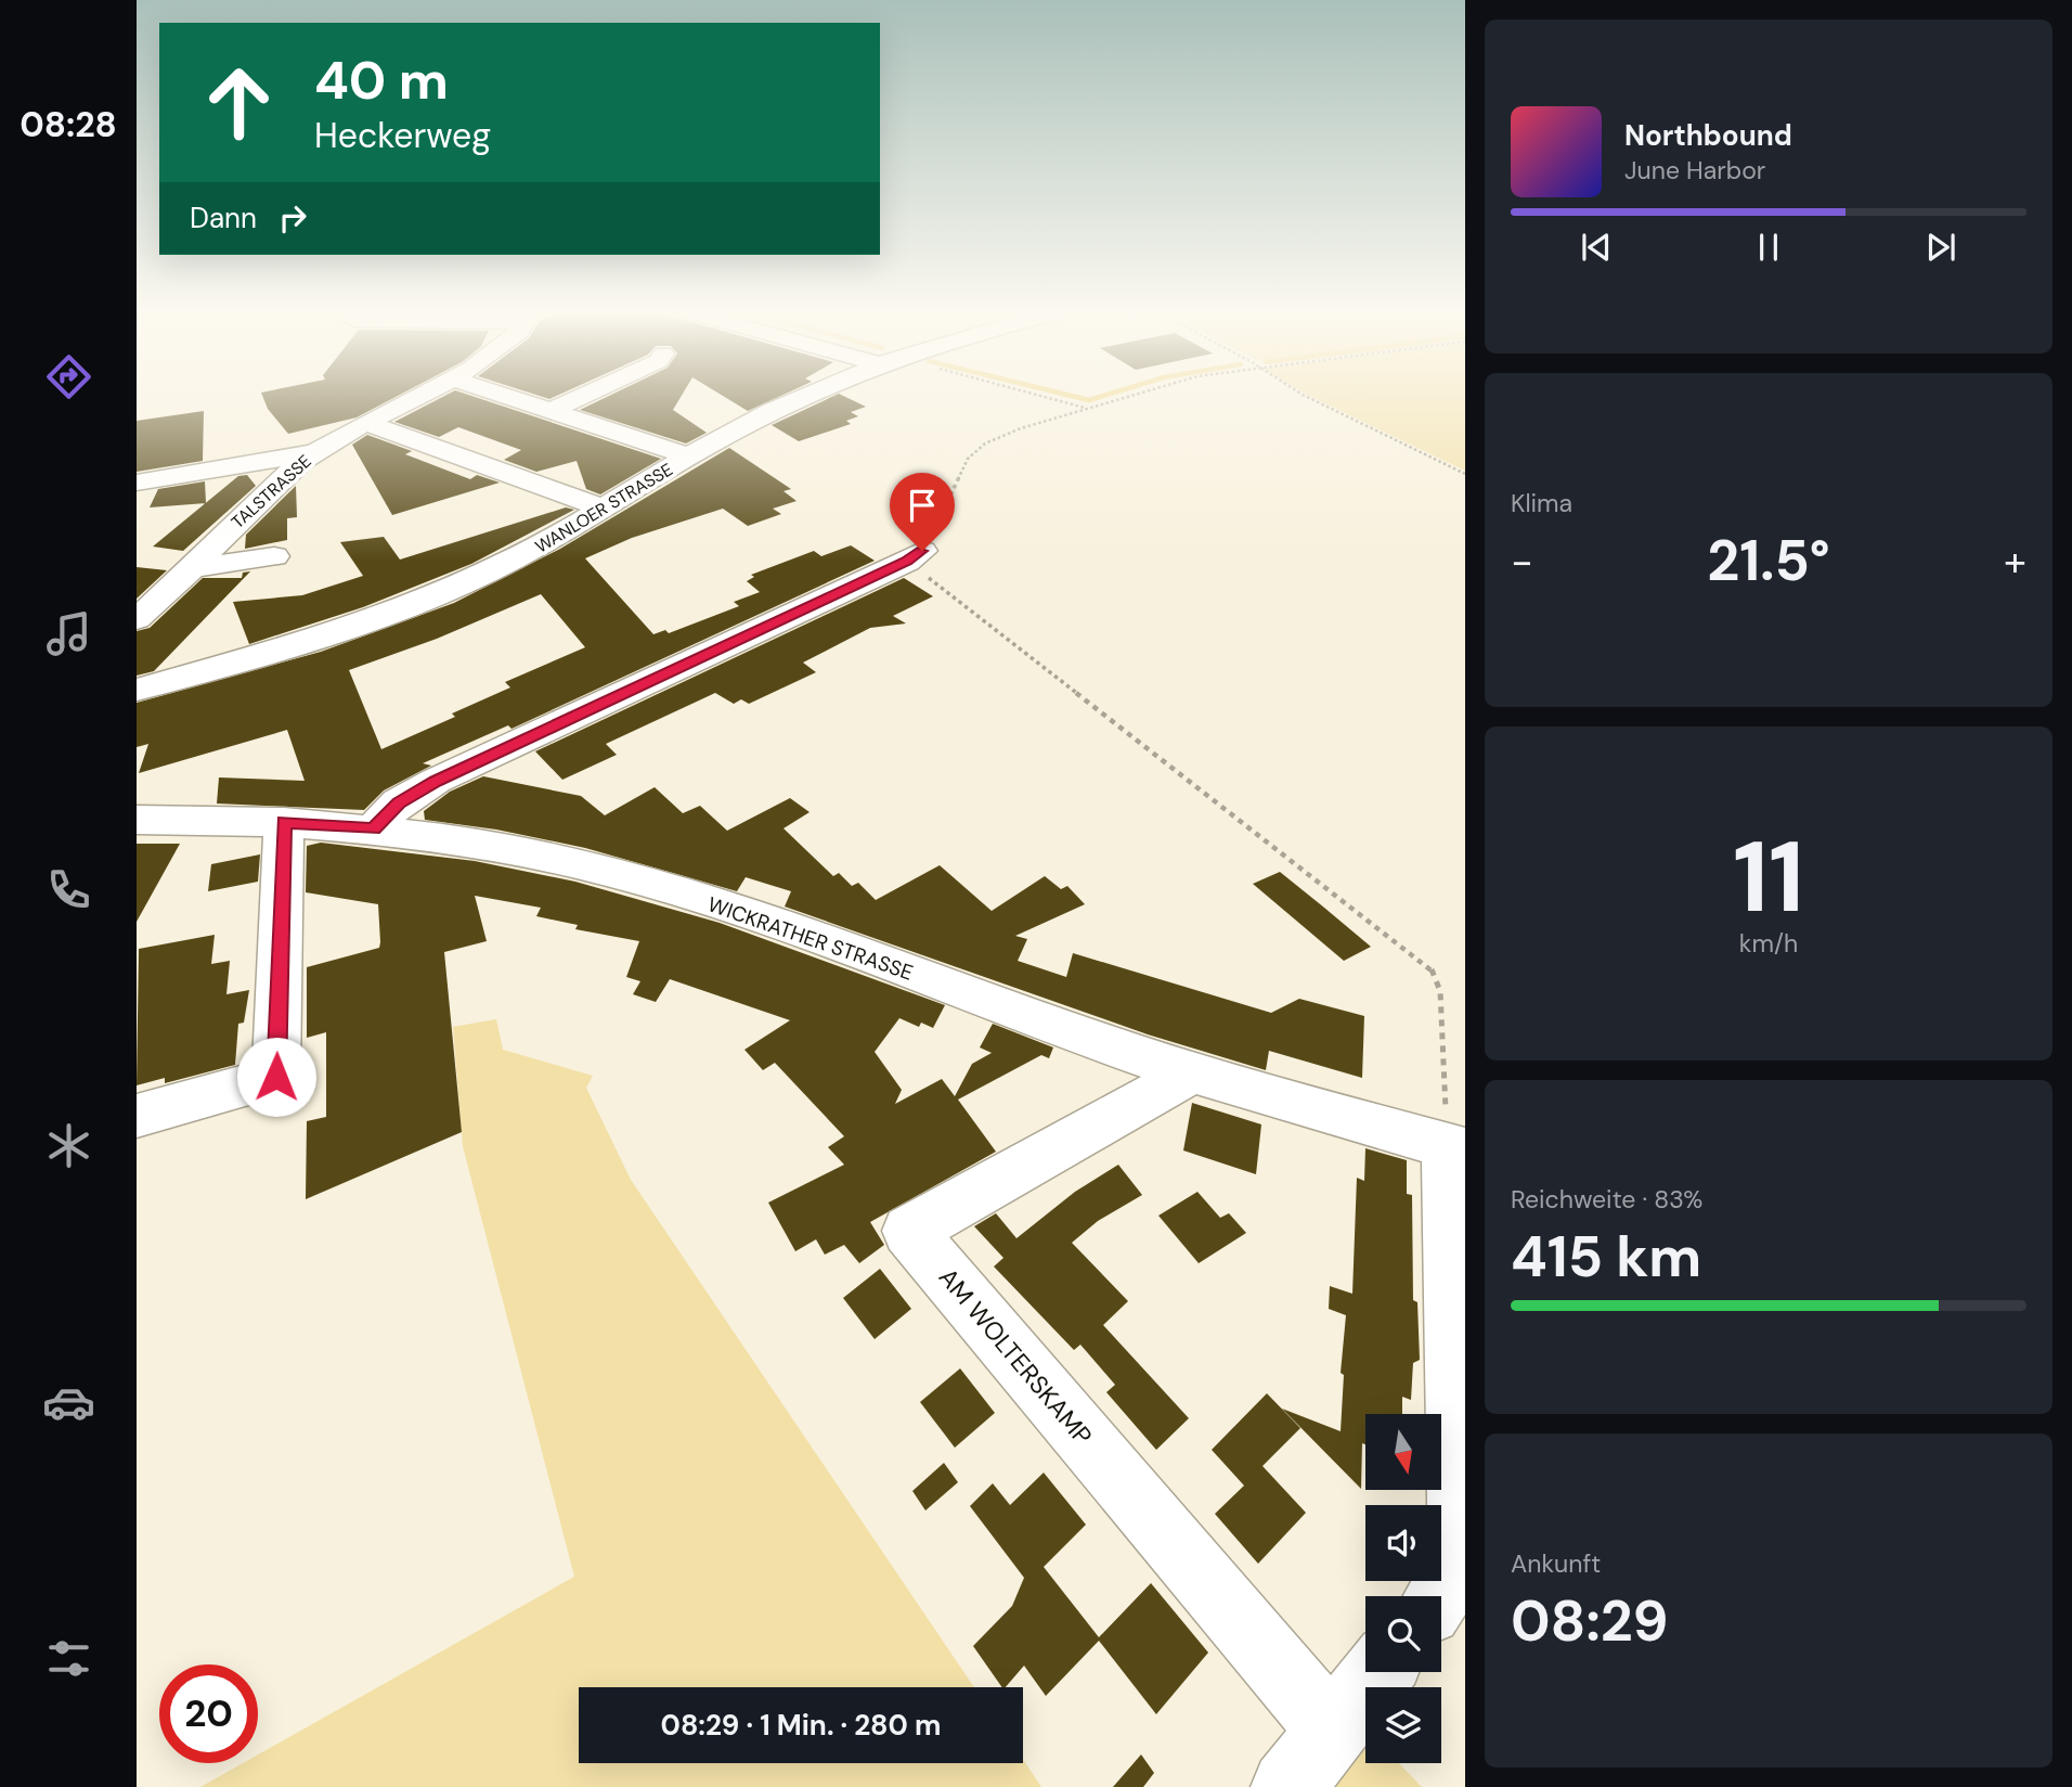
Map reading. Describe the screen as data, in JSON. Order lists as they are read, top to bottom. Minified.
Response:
{"streets":{"street":["TALSTRASSE","WANLOER STRASSE","WICKRATHER STRASSE","AM WOLTERSKAMP"]},"crossings":[["WICKRATHER STRASSE","AM WOLTERSKAMP"]],"north":"bottom","page":{"tabs":"08:28","turn":["40 m","Heckerweg"],"song":["Northbound","June Harbor"],"then":"Dann","tile":["Klima",["11","km/h"],["Reichweite · 83%","415 km"],["Ankunft","08:29"]],"heat":["−","21.5°","+"],"limit":"20","trip":"08:29 · 1 Min. · 280 m"}}
